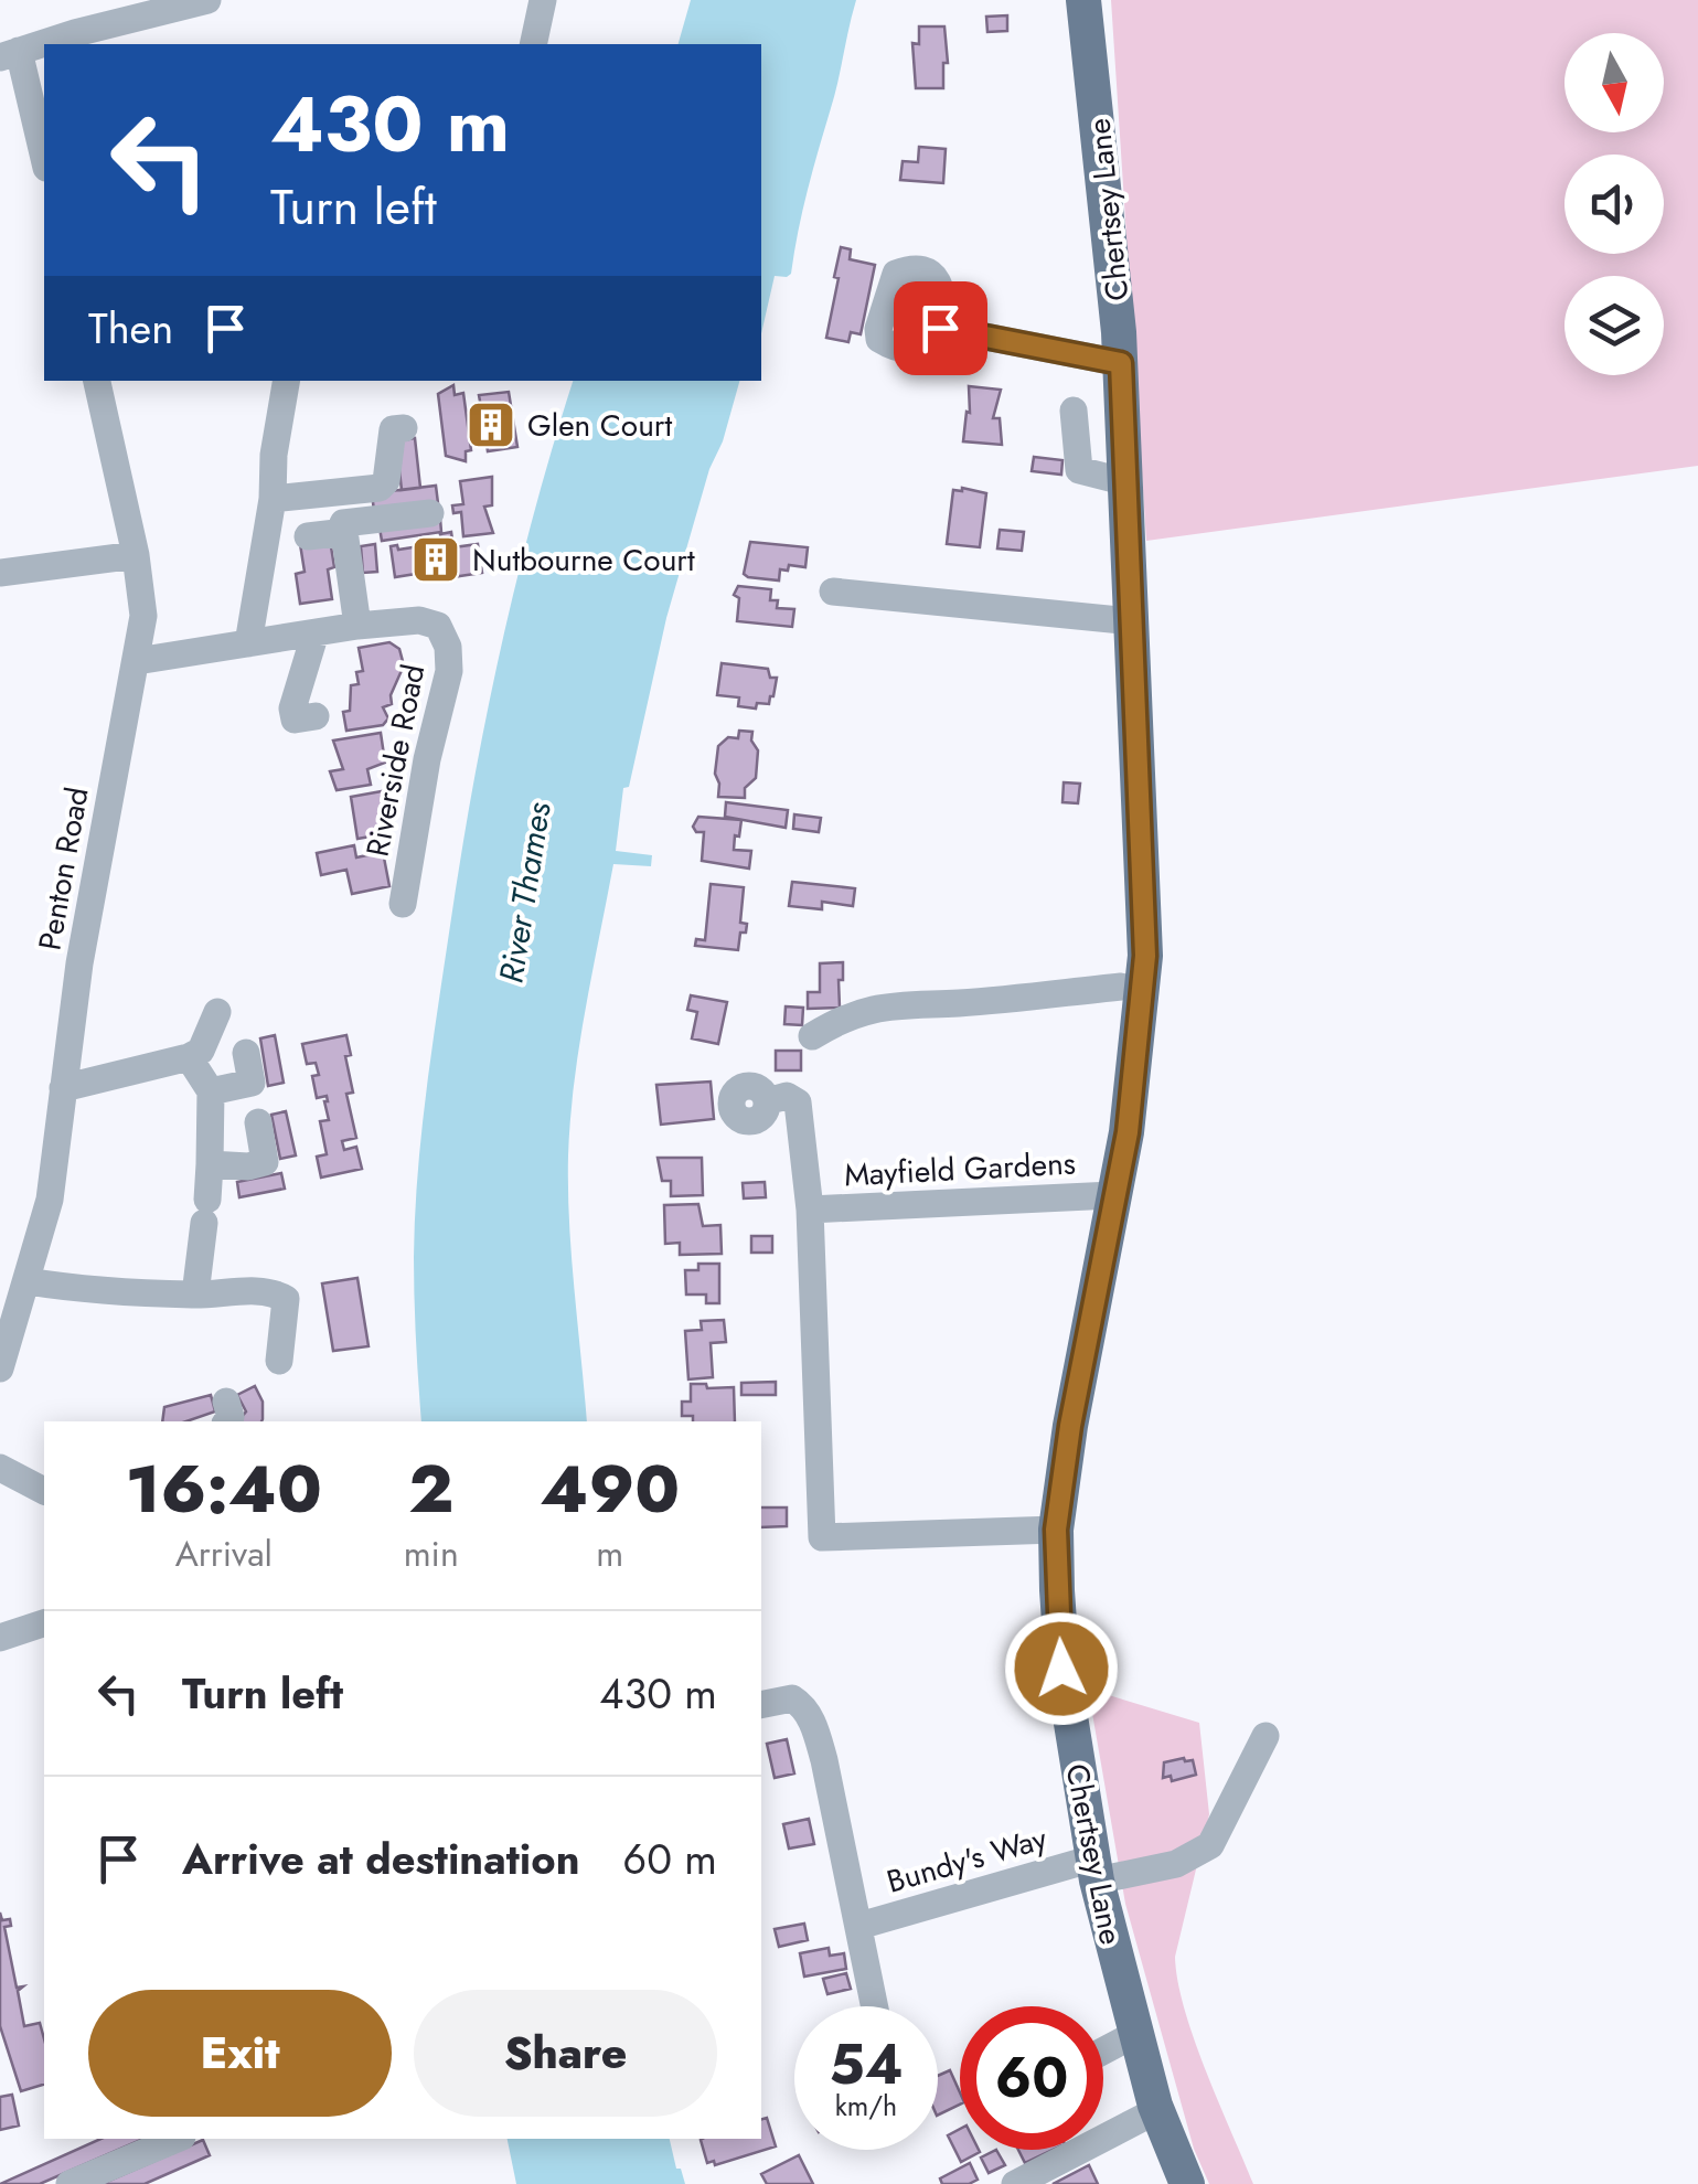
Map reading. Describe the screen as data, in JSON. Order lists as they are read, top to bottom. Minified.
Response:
{"streets":{"main road":["Chertsey Lane"],"street":["Riverside Road","Penton Road","Mayfield Gardens","Bundy's Way"]},"crossings":[["Chertsey Lane","Mayfield Gardens"],["Chertsey Lane","Bundy's Way"],["Riverside Road","Penton Road"]],"water":["River Thames"],"places":{"building":["Glen Court","Nutbourne Court"]},"north":"bottom","page":{"turn":["430 m","Turn left"],"then":"Then","eta":["16:40","Arrival","2","min","490","m"],"list":[{"name":"Turn left","value":"430 m"},{"name":"Arrive at destination","value":"60 m"}],"buttons":["Exit","Share"],"speed":"54 km/h","limit":"60"}}
